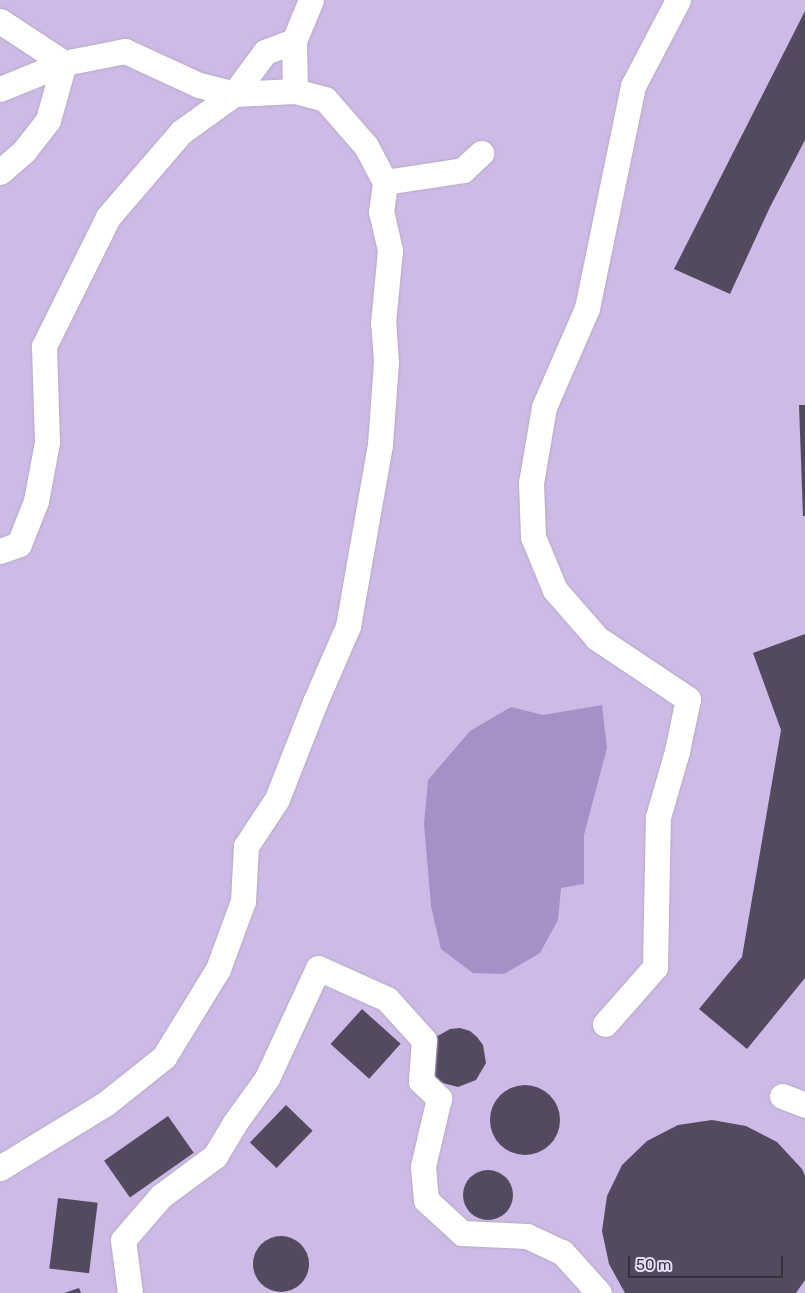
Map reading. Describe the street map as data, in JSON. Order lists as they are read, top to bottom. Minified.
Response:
{"scale_bar":"50 m"}
